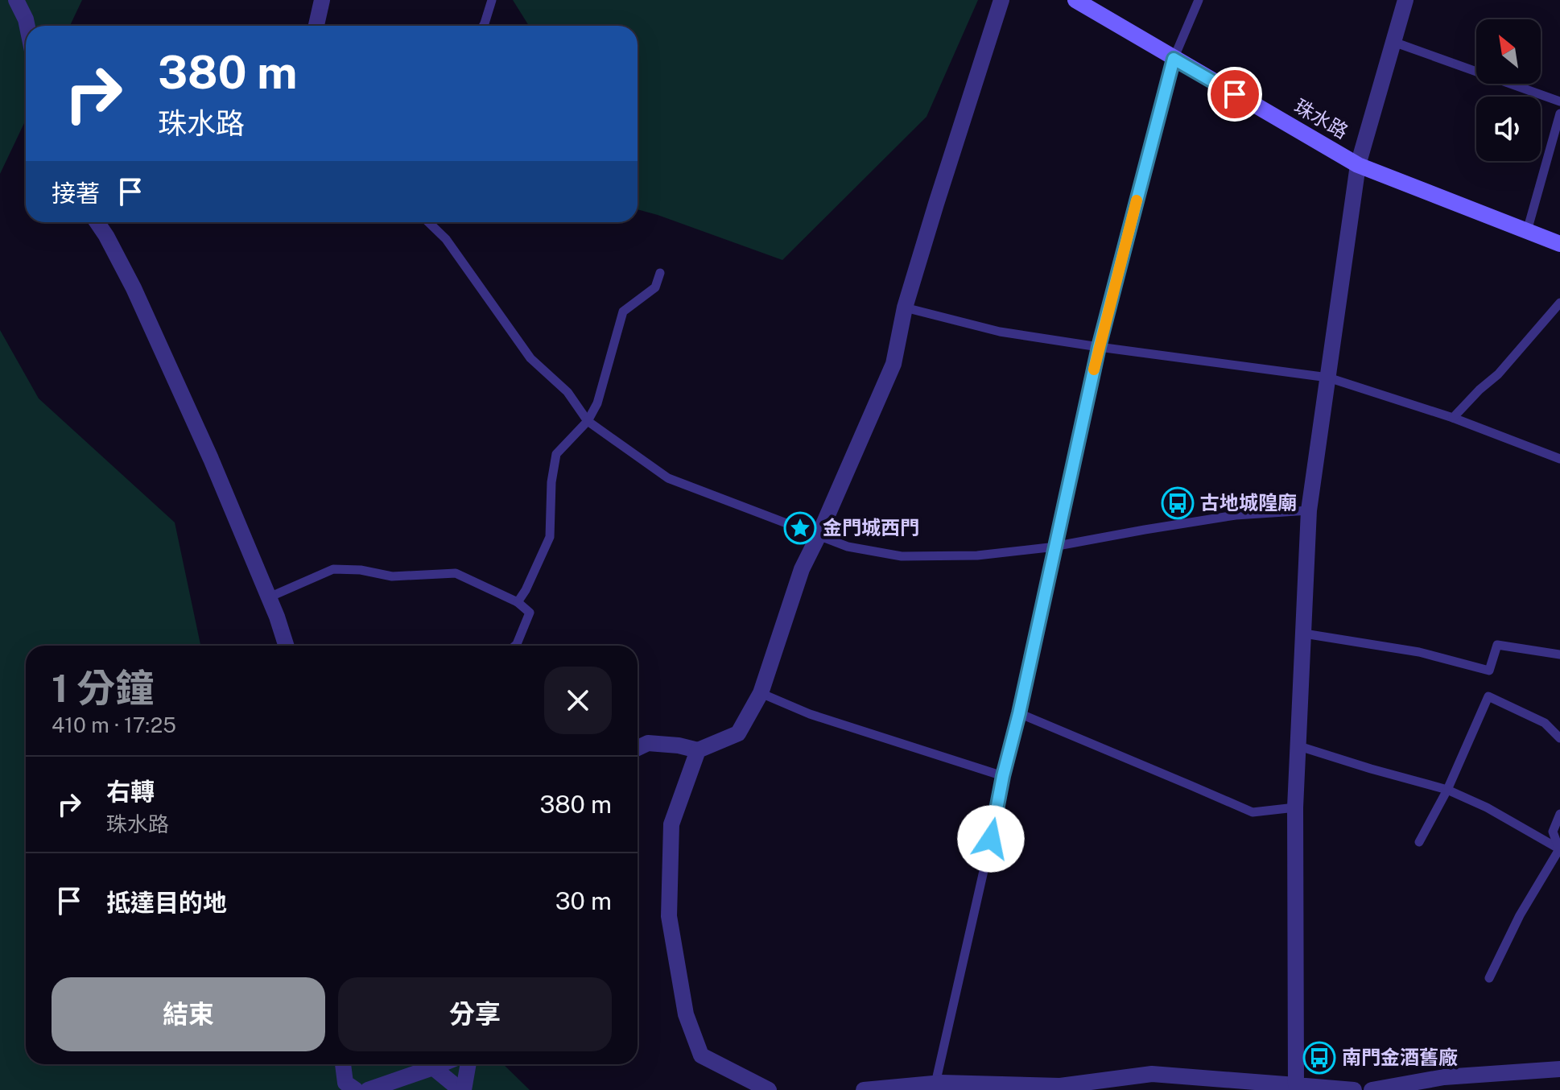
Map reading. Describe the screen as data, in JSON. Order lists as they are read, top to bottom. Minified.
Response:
{"streets":{"main road":["珠水路"]},"places":{"bus stop":["古地城隍廟","南門金酒舊廠"],"place":["金門城西門"]},"north":"top left","page":{"turn":["380 m","珠水路"],"then":"接著","heading":["1 分鐘","410 m · 17:25"],"list":[{"name":"右轉","note":"珠水路","value":"380 m"},{"name":"抵達目的地","value":"30 m"}],"buttons":["結束","分享"]}}
